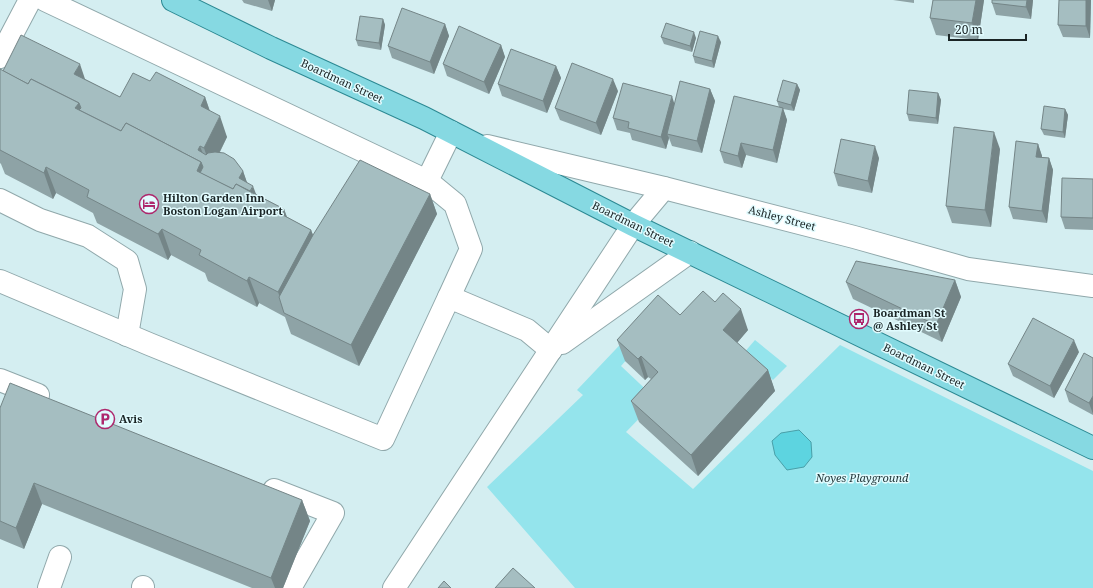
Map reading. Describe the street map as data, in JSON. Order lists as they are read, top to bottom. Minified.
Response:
{"streets":{"main road":["Boardman Street"],"street":["Ashley Street"]},"crossings":[["Boardman Street","Ashley Street"]],"parks":["Noyes Playground"],"places":{"hotel":["Hilton Garden Inn Boston Logan Airport"],"bus stop":["Boardman St @ Ashley St"],"parking":["Avis"]},"scale_bar":"20 m"}
